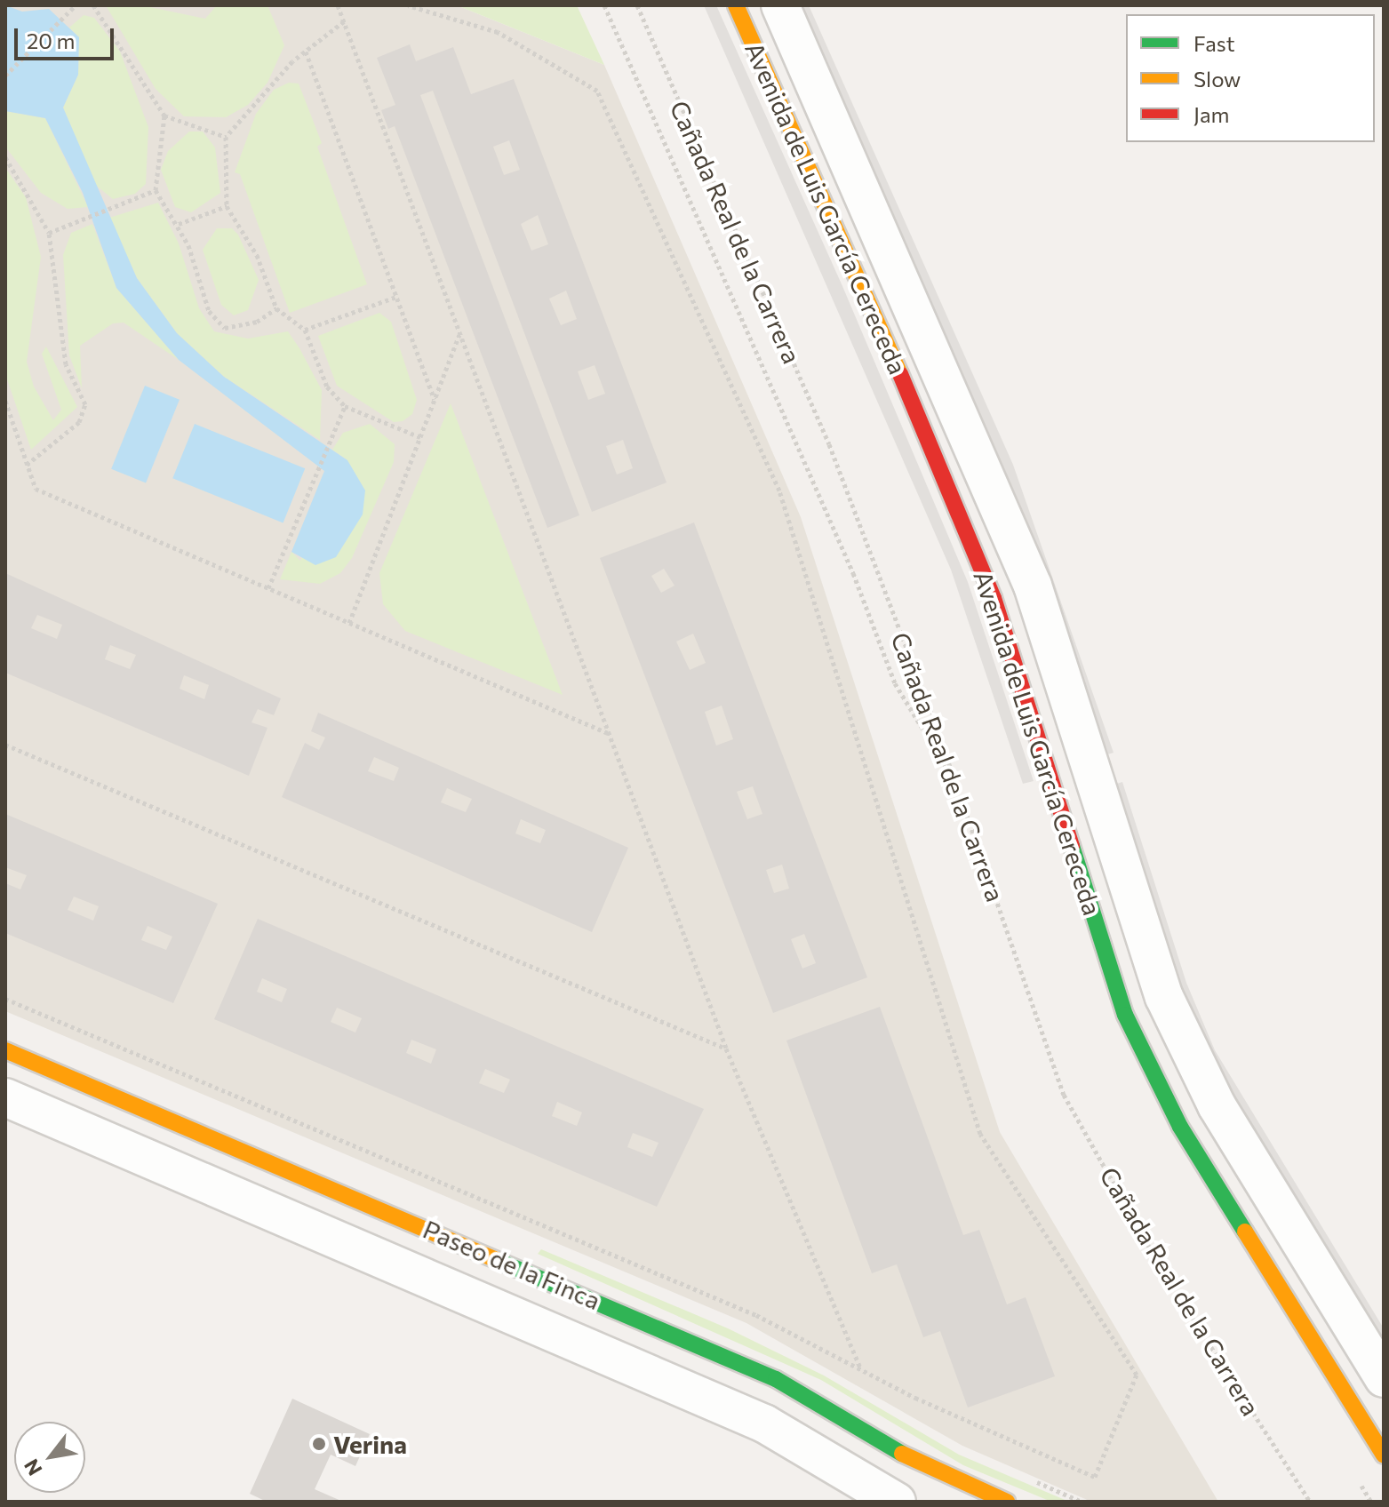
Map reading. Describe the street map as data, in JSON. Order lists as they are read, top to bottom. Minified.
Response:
{"streets":{"street":["Avenida de Luis García Cereceda","Paseo de la Finca"],"path":["Cañada Real de la Carrera"]},"places":["Verina"],"legend":["Fast","Slow","Jam"],"scale_bar":"20 m","north":"bottom left"}
